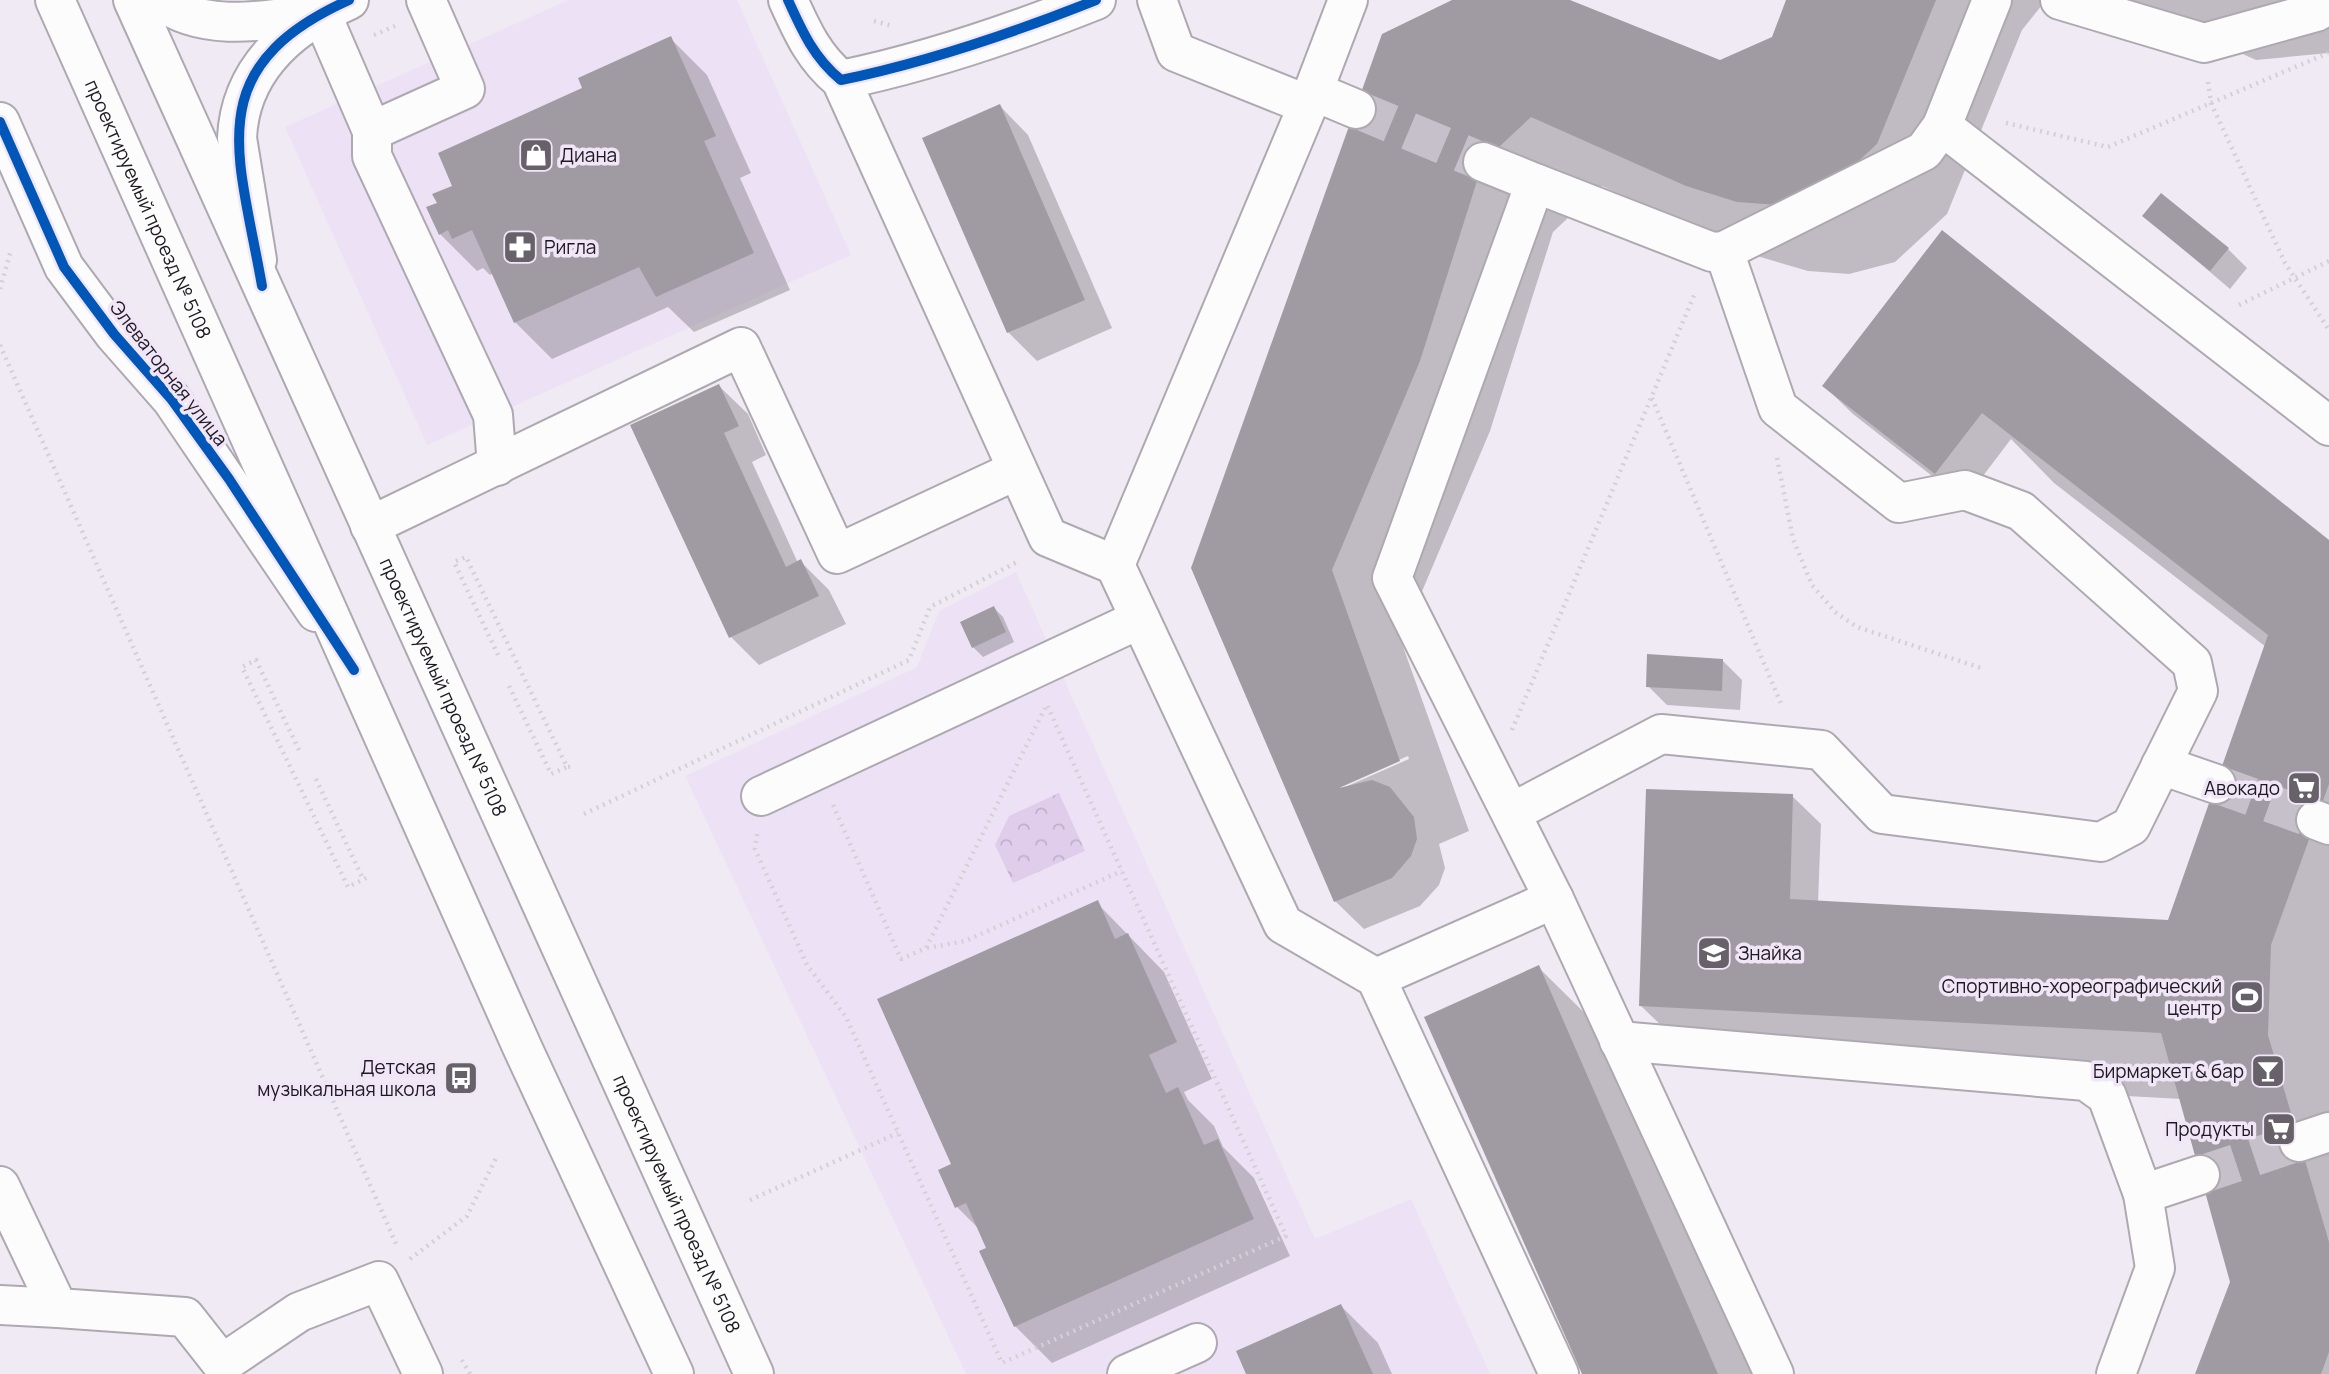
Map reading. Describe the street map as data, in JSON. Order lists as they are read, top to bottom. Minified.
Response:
{"streets":{"main road":["проектируемый проезд № 5108","Элеваторная улица"]},"crossings":[["проектируемый проезд № 5108","Элеваторная улица"]],"places":{"shop":["Диана"],"pharmacy":["Ригла"],"supermarket":["Авокадо","Продукты"],"school or university":["Знайка"],"sports":["Спортивно-хореографический центр"],"bar":["Бирмаркет & бар"],"bus stop":["Детская музыкальная школа"]}}
